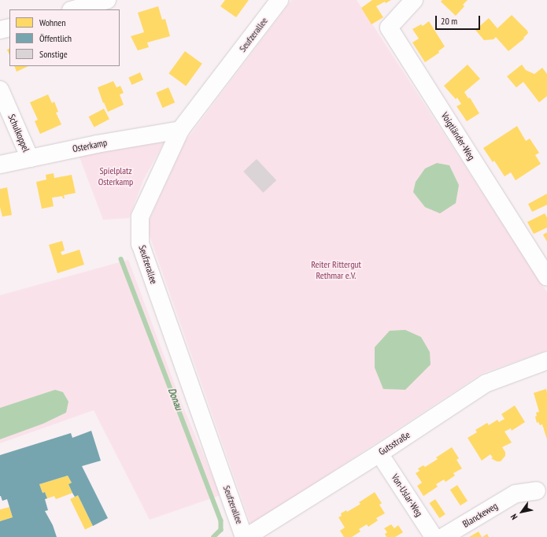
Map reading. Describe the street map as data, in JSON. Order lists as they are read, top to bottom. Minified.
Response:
{"streets":{"street":["Seufzerallee","Schulkoppel","Voigtländer-Weg","Osterkamp","Gutsstraße","Von-Uslar-Weg","Blanckeweg"]},"crossings":[["Seufzerallee","Osterkamp"],["Seufzerallee","Gutsstraße"],["Schulkoppel","Osterkamp"],["Gutsstraße","Von-Uslar-Weg"]],"water":["Donau"],"parks":["Spielplatz Osterkamp","Reiter Rittergut Rethmar e.V."],"legend":["Wohnen","Öffentlich","Sonstige"],"scale_bar":"20 m","north":"bottom left"}
